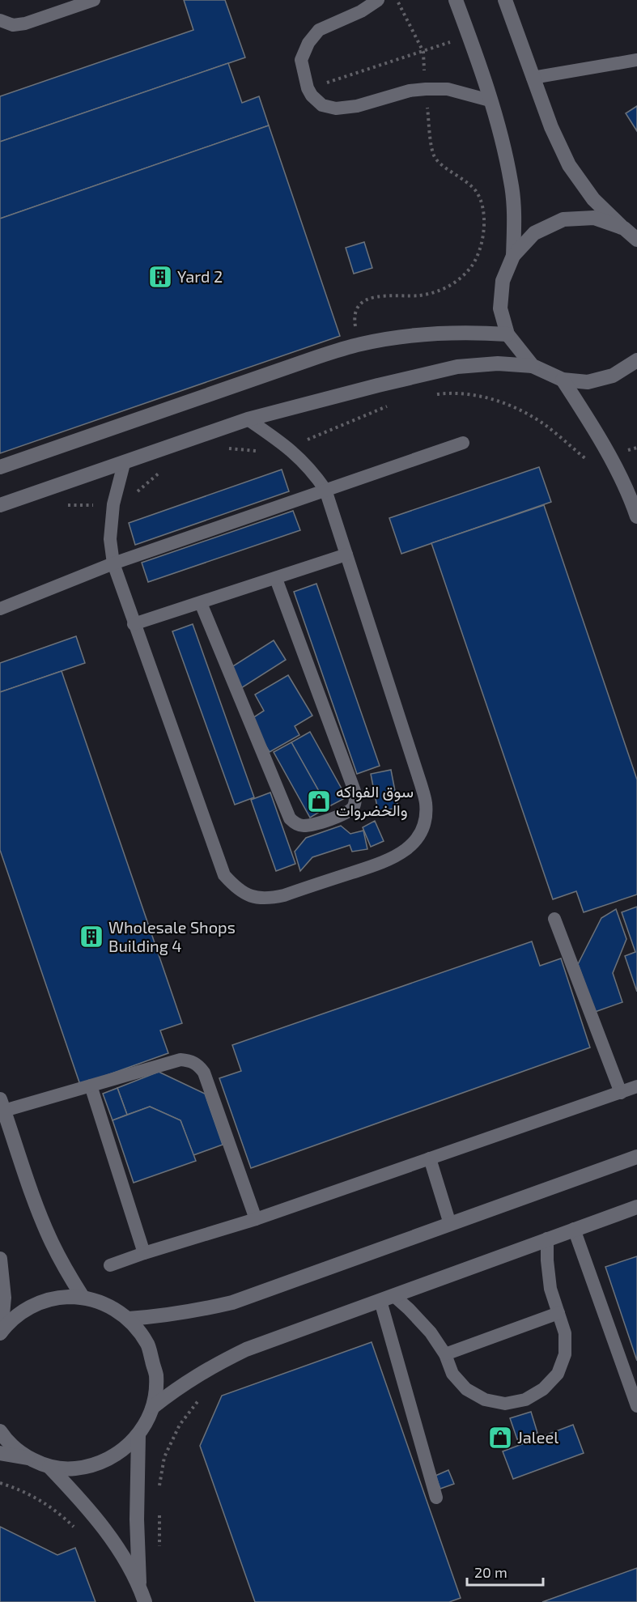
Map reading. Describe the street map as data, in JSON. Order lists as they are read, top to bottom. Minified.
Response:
{"places":{"building":["Yard 2","Wholesale Shops Building 4"],"shop":["سوق الفواكه والخضروات","Jaleel"]},"scale_bar":"20 m"}
